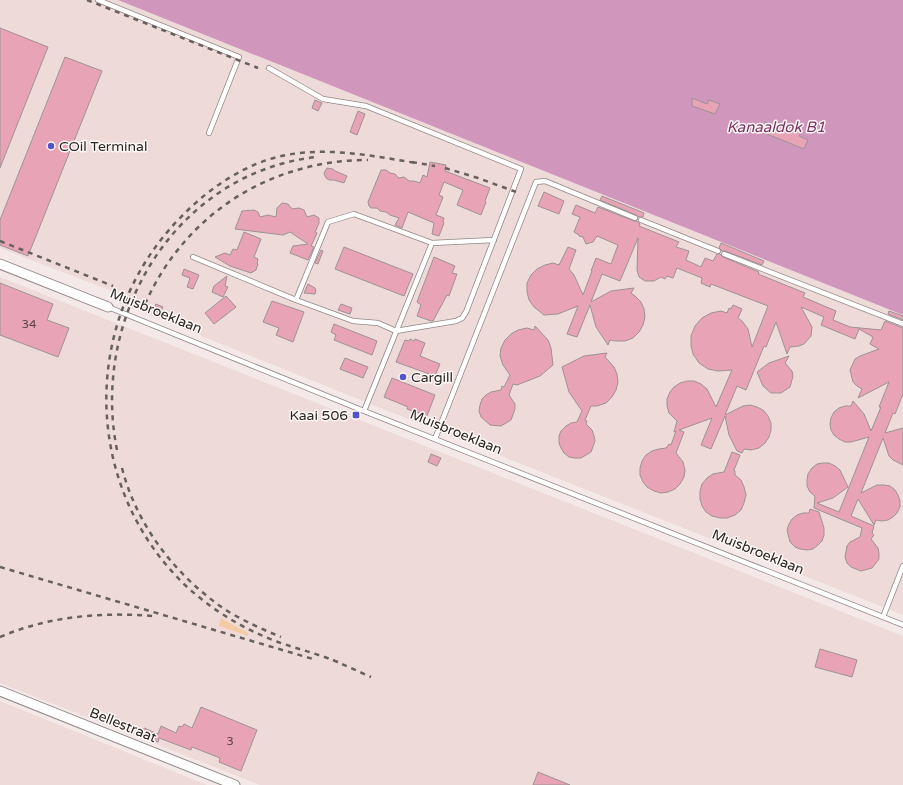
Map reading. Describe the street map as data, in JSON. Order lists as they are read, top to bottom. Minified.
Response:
{"streets":{"street":["Muisbroeklaan","Bellestraat"]},"water":["Kanaaldok B1"],"places":{"other":["COil Terminal","Cargill"],"transit":["Kaai 506"]},"house_numbers":["34","3"]}
